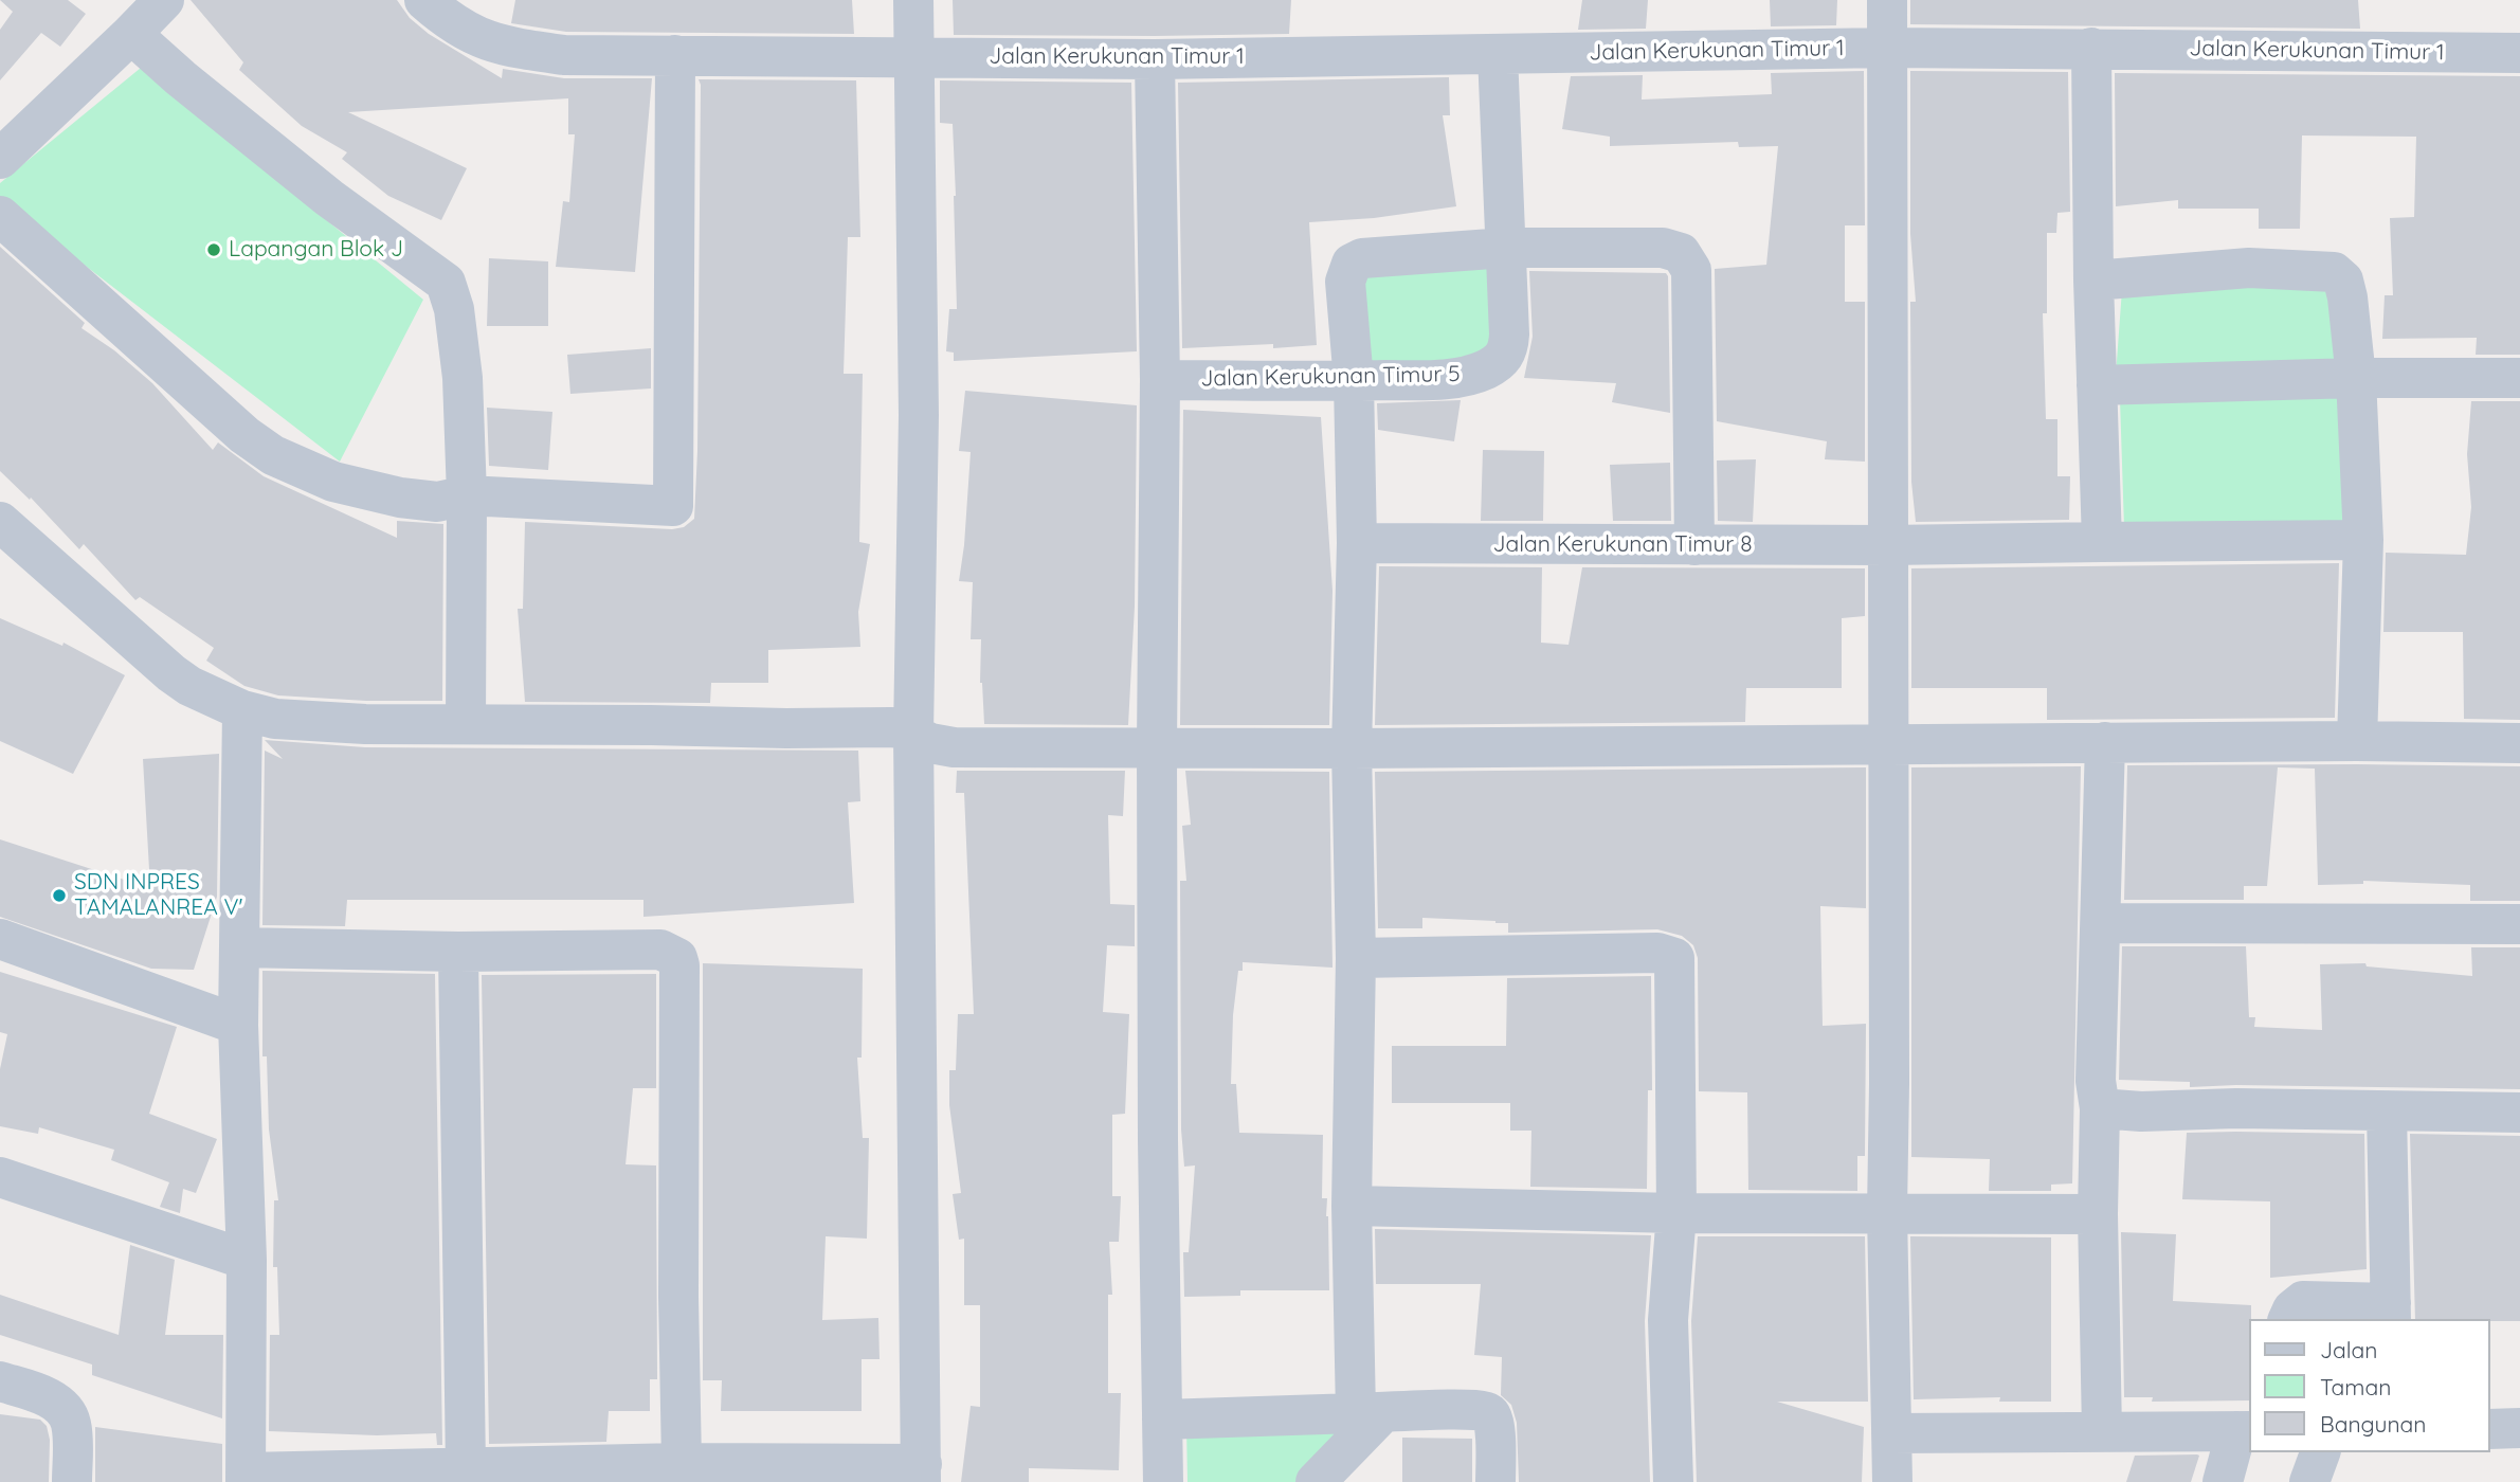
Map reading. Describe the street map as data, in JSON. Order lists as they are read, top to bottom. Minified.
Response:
{"streets":{"street":["Jalan Kerukunan Timur 1","Jalan Kerukunan Timur 5","Jalan Kerukunan Timur 8"]},"crossings":[["Jalan Kerukunan Timur 1","Jalan Kerukunan Timur 5"]],"places":["Lapangan Blok J","SDN INPRES TAMALANREA V'"],"legend":["Jalan","Taman","Bangunan"]}
